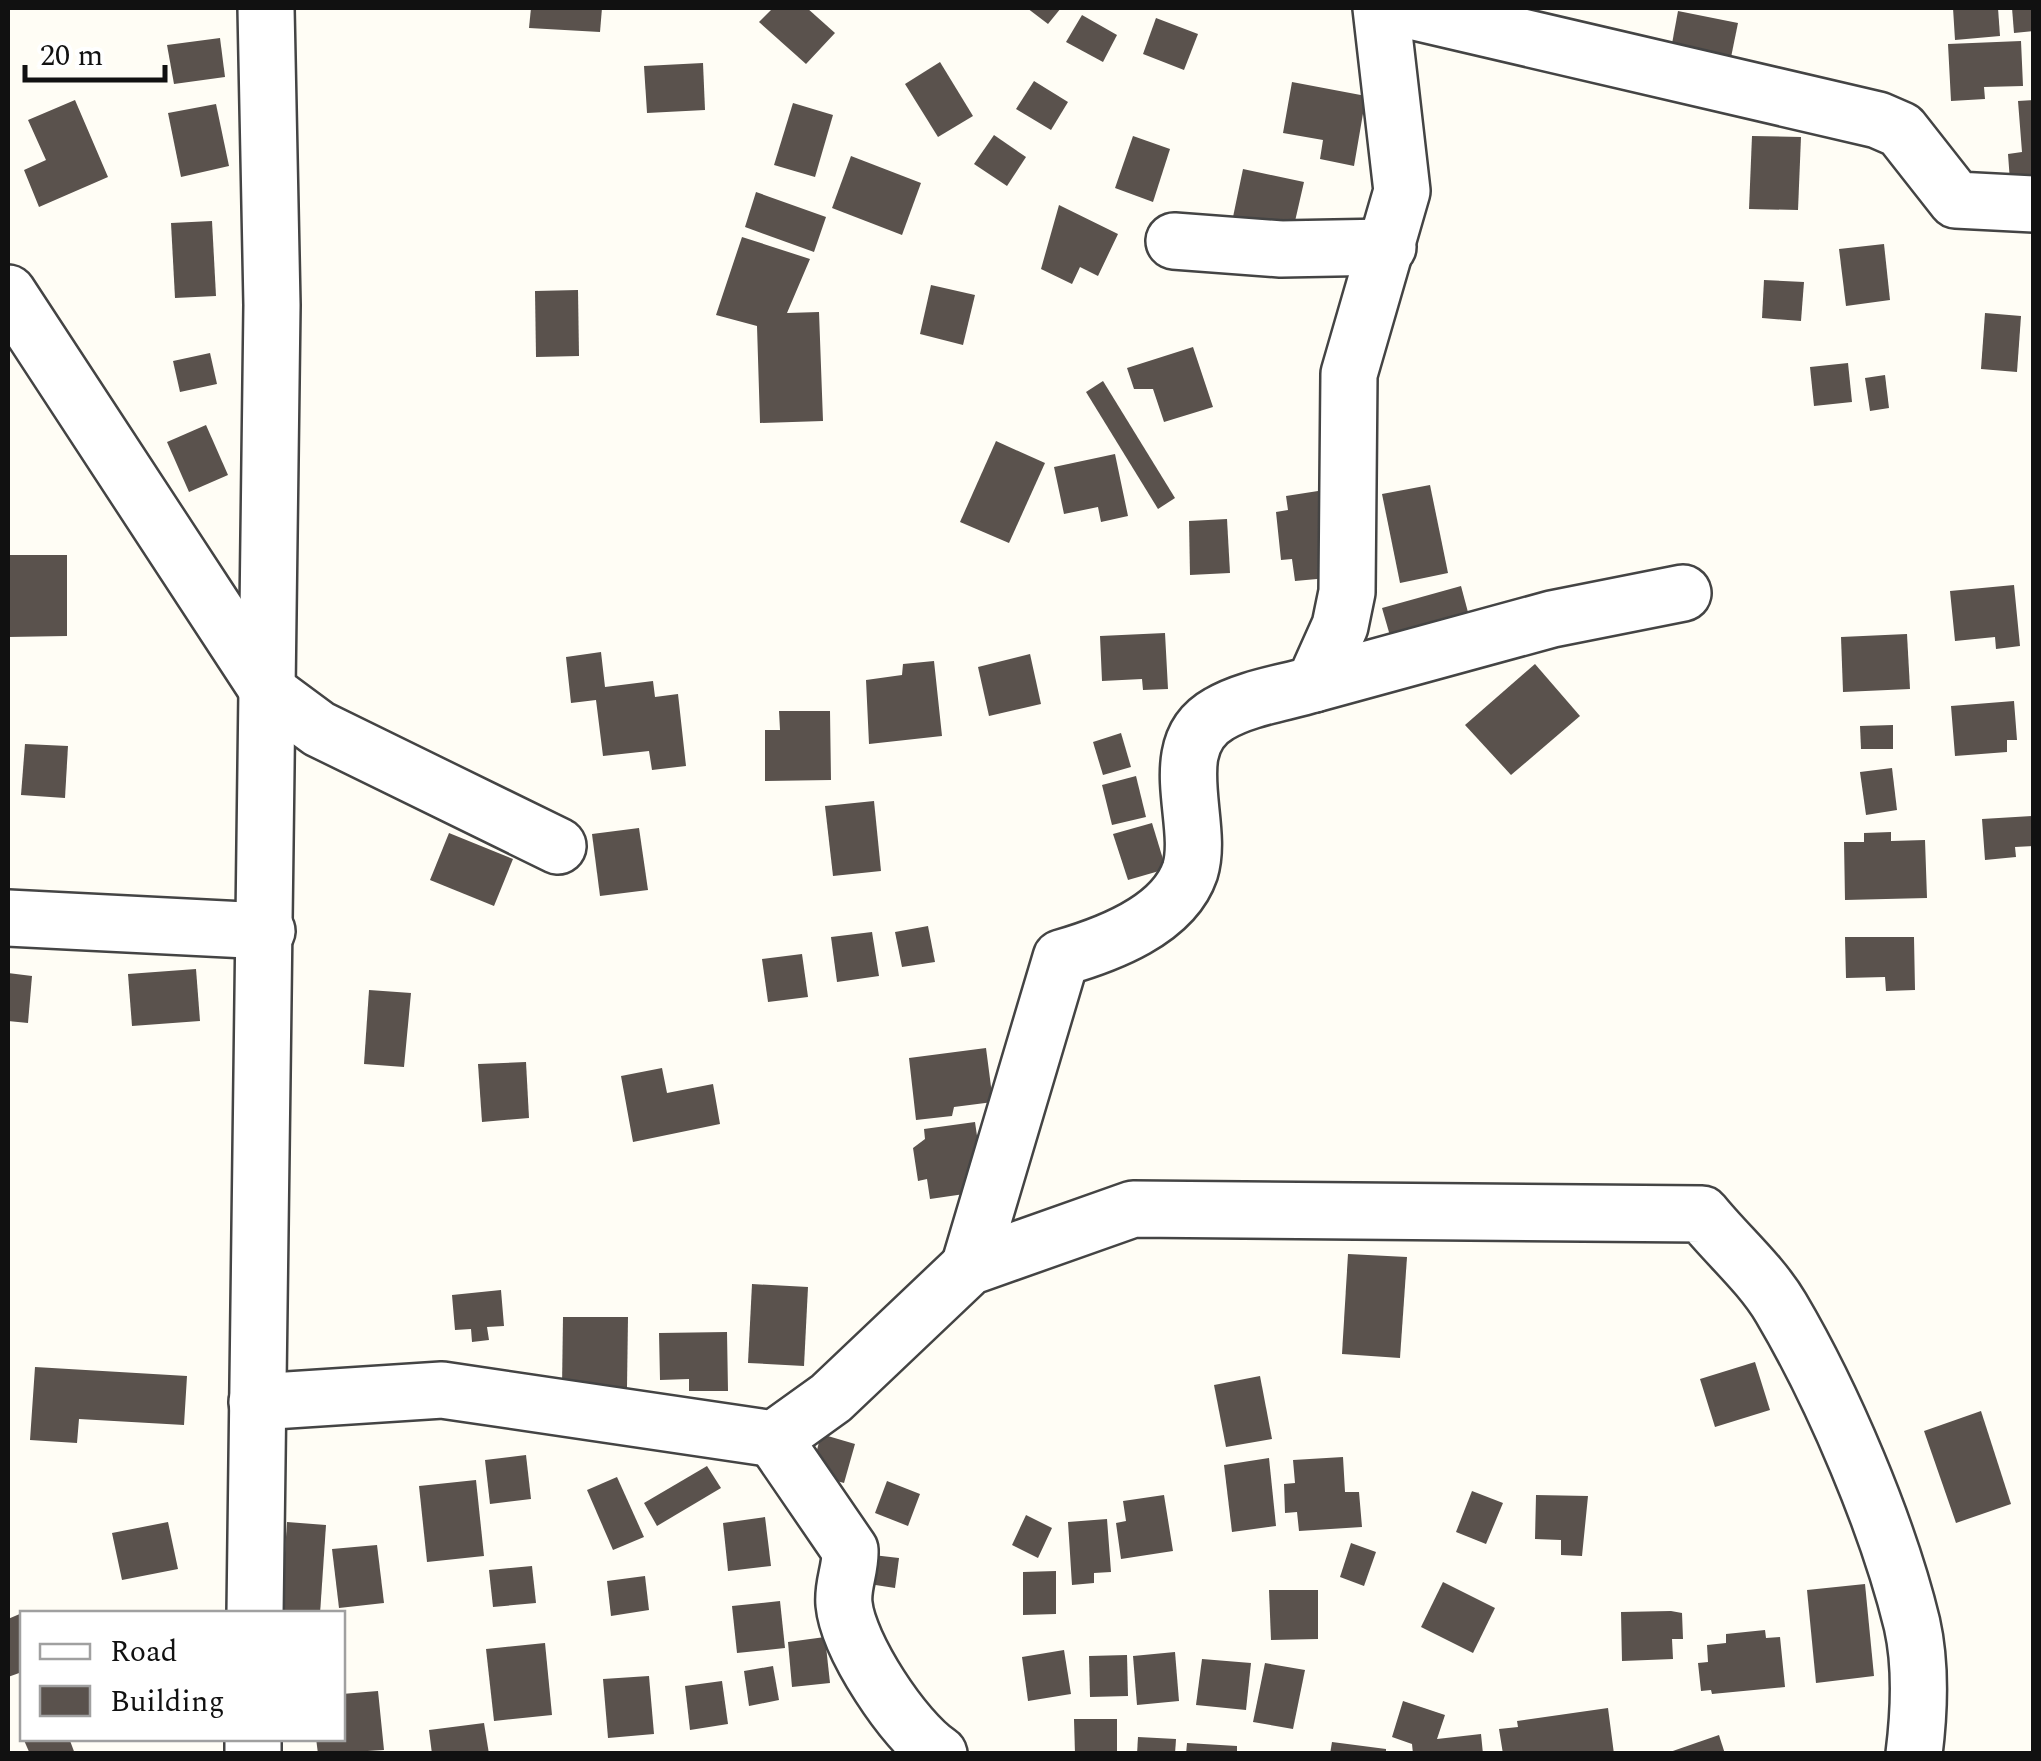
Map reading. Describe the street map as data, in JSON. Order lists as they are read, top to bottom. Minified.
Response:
{"legend":["Road","Building"],"scale_bar":"20 m"}
